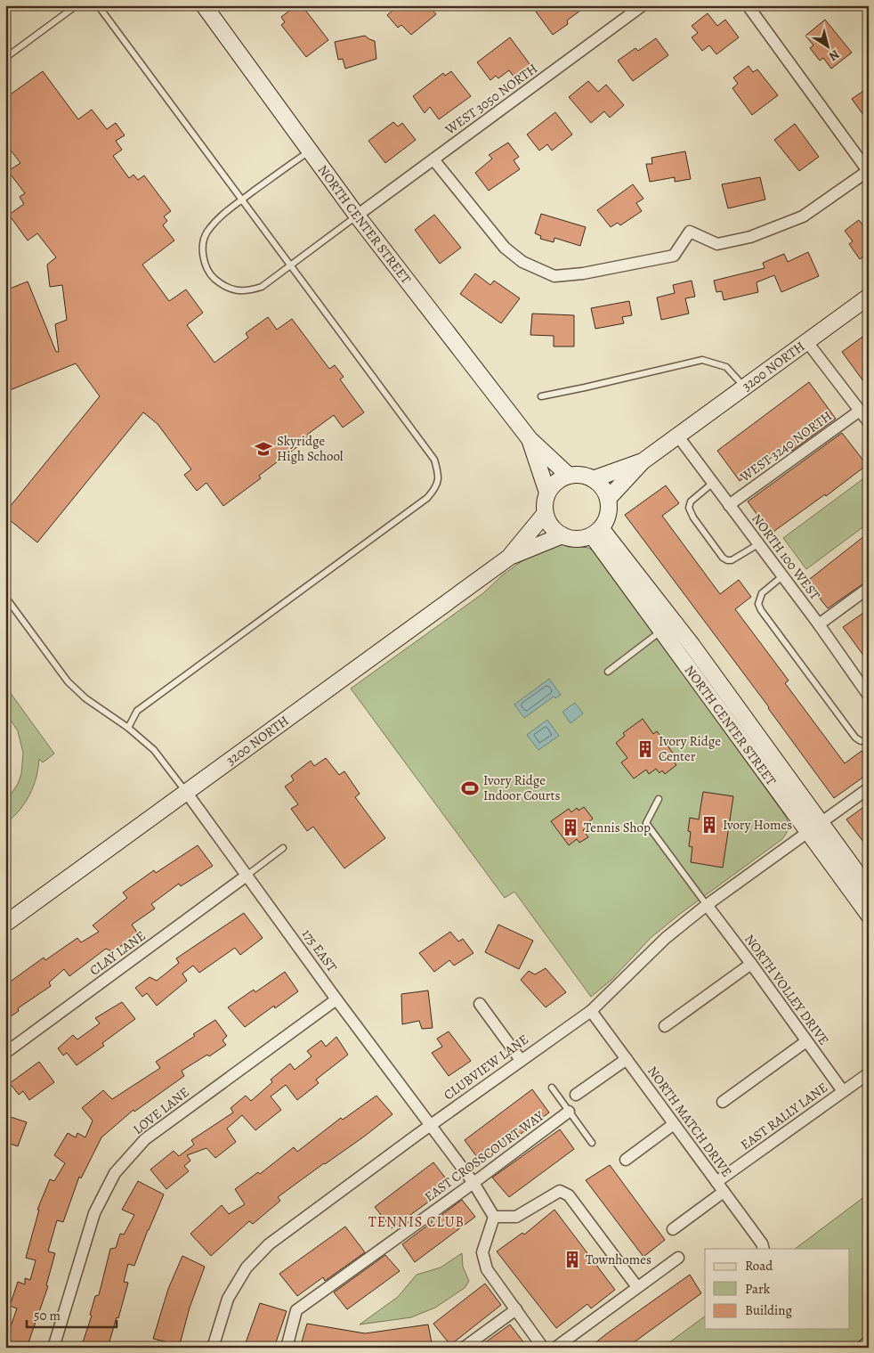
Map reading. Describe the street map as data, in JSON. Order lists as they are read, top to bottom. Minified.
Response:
{"streets":{"street":["WEST 3050 NORTH","NORTH CENTER STREET","3200 NORTH","WEST 3240 NORTH","NORTH 100 WEST","175 EAST","CLAY LANE","NORTH VOLLEY DRIVE","CLUBVIEW LANE","LOVE LANE","EAST RALLY LANE","NORTH MATCH DRIVE","EAST CROSSCOURT WAY"]},"crossings":[["WEST 3050 NORTH","NORTH CENTER STREET"],["NORTH CENTER STREET","CLUBVIEW LANE"],["3200 NORTH","NORTH 100 WEST"],["3200 NORTH","175 EAST"],["WEST 3240 NORTH","NORTH 100 WEST"],["175 EAST","CLAY LANE"],["175 EAST","CLUBVIEW LANE"],["175 EAST","LOVE LANE"],["175 EAST","EAST CROSSCOURT WAY"],["NORTH VOLLEY DRIVE","CLUBVIEW LANE"],["NORTH VOLLEY DRIVE","EAST RALLY LANE"],["CLUBVIEW LANE","NORTH MATCH DRIVE"],["EAST RALLY LANE","NORTH MATCH DRIVE"]],"districts":["TENNIS CLUB"],"places":{"school or university":["Skyridge High School"],"building":["Ivory Ridge Center","Ivory Homes","Tennis Shop","Townhomes"],"sports":["Ivory Ridge Indoor Courts"]},"legend":["Road","Park","Building"],"scale_bar":"50 m","north":"bottom right"}
